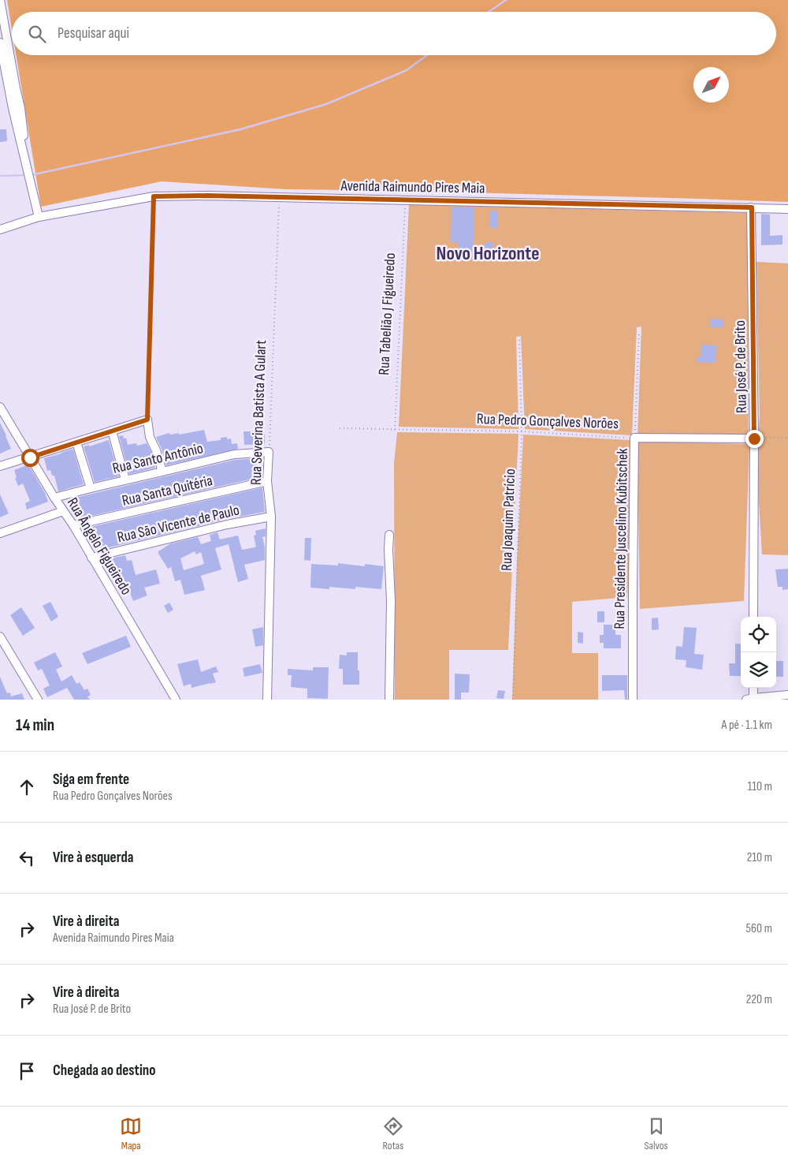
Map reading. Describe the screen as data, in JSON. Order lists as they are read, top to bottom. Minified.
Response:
{"streets":{"street":["Avenida Raimundo Pires Maia","Rua José P. de Brito","Rua Severina Batista A Gulart","Rua Pedro Gonçalves Norões","Rua Santo Antônio","Rua Santa Quitéria","Rua São Vicente de Paulo","Rua Presidente Juscelino Kubitschek","Rua Ângelo Figueiredo"],"path":["Rua Tabelião J Figueiredo","Rua Joaquim Patrício"]},"crossings":[["Avenida Raimundo Pires Maia","Rua Tabelião J Figueiredo"],["Avenida Raimundo Pires Maia","Rua José P. de Brito"],["Avenida Raimundo Pires Maia","Rua Severina Batista A Gulart"],["Rua Tabelião J Figueiredo","Rua Pedro Gonçalves Norões"],["Rua José P. de Brito","Rua Pedro Gonçalves Norões"],["Rua Severina Batista A Gulart","Rua Santo Antônio"],["Rua Severina Batista A Gulart","Rua Santa Quitéria"],["Rua Severina Batista A Gulart","Rua São Vicente de Paulo"],["Rua Pedro Gonçalves Norões","Rua Joaquim Patrício"],["Rua Pedro Gonçalves Norões","Rua Presidente Juscelino Kubitschek"],["Rua Santo Antônio","Rua Ângelo Figueiredo"],["Rua Santa Quitéria","Rua Ângelo Figueiredo"],["Rua São Vicente de Paulo","Rua Ângelo Figueiredo"]],"districts":["Novo Horizonte"],"north":"top right","page":{"search":"Pesquisar aqui","heading":["14 min","A pé · 1.1 km"],"list":[["Siga em frente","Rua Pedro Gonçalves Norões","110 m"],["Vire à esquerda","210 m"],["Vire à direita","Avenida Raimundo Pires Maia","560 m"],["Vire à direita","Rua José P. de Brito","220 m"],"Chegada ao destino"],"nav":["Mapa","Rotas","Salvos"]}}
